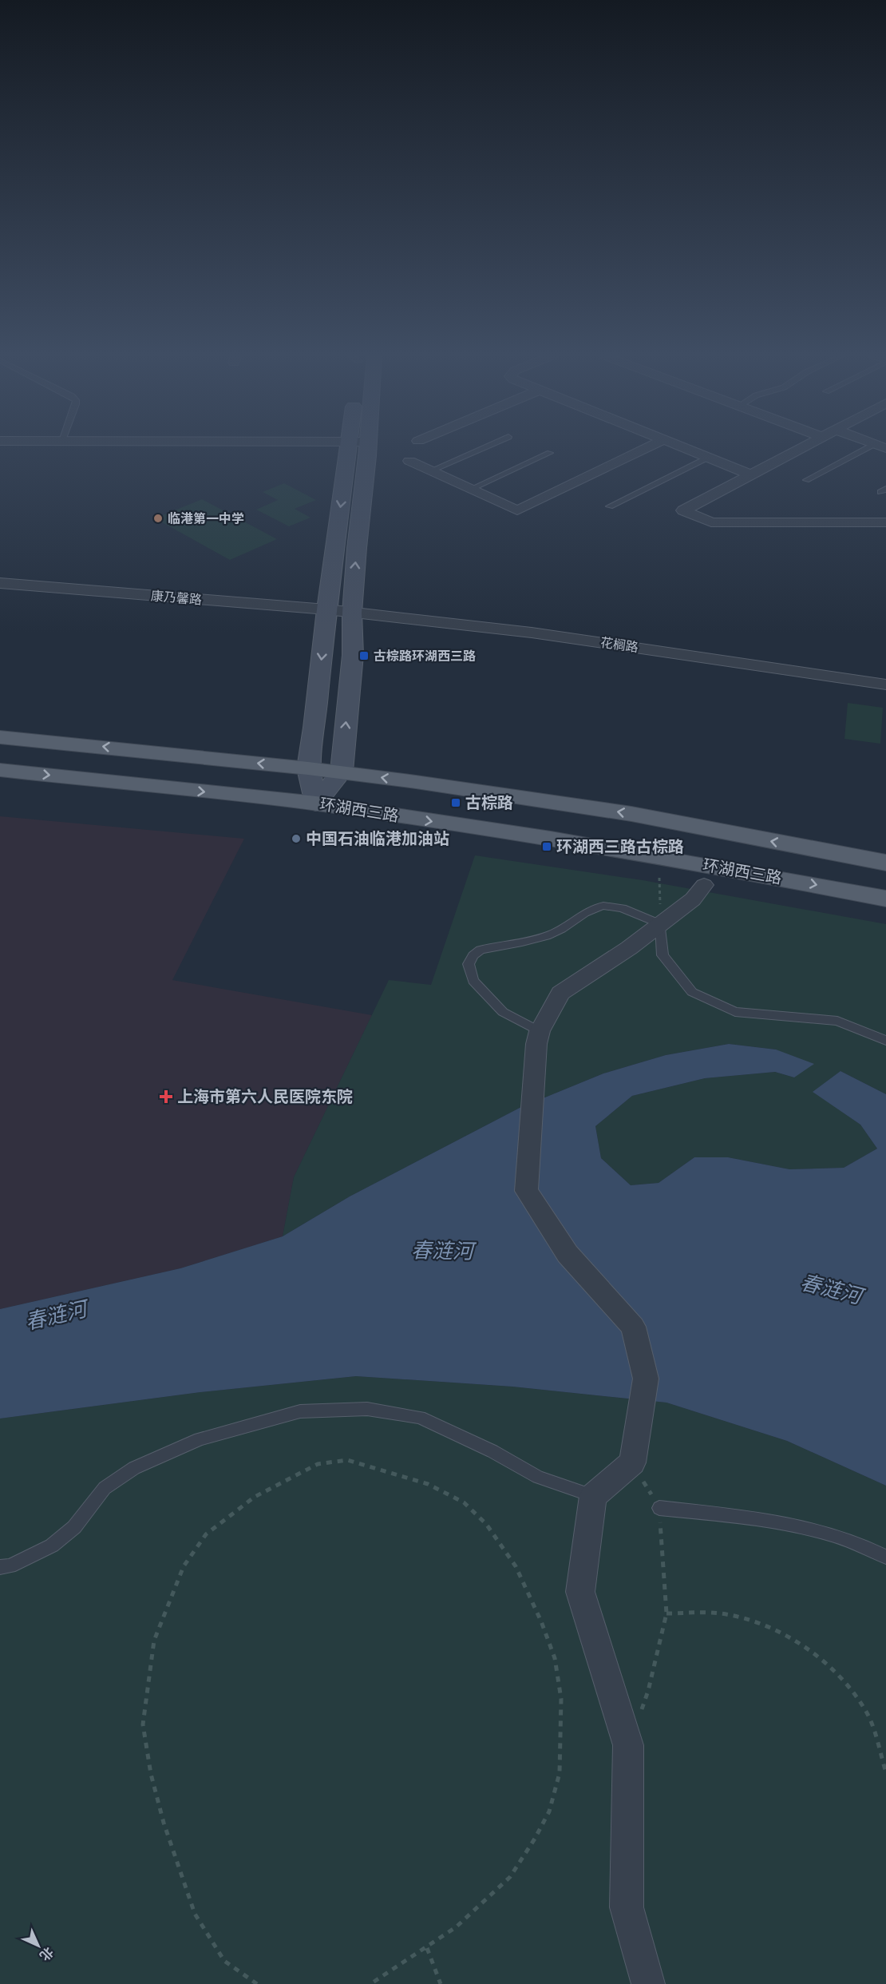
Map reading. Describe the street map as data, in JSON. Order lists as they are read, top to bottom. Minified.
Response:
{"streets":{"main road":["环湖西三路"],"street":["康乃馨路","花榈路"]},"crossings":[["康乃馨路","花榈路"]],"water":["春涟河"],"places":{"other":["临港第一中学","中国石油临港加油站"],"transit":["古棕路环湖西三路","古棕路","环湖西三路古棕路"],"health":["上海市第六人民医院东院"]},"north":"bottom right"}
